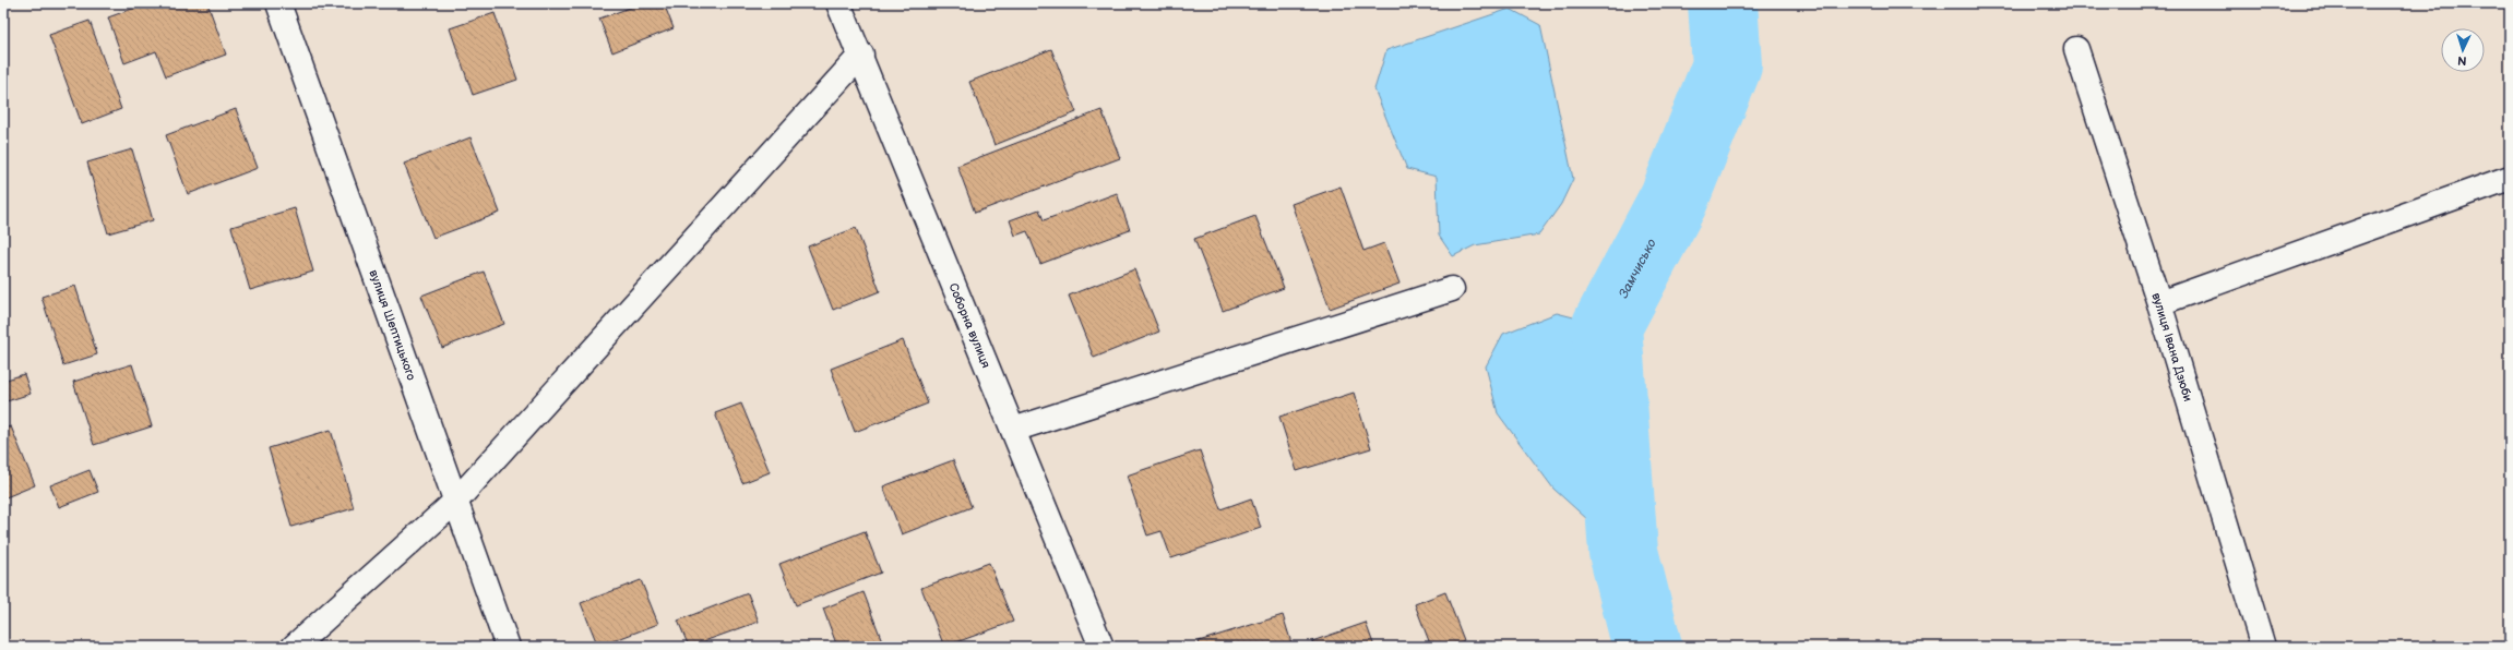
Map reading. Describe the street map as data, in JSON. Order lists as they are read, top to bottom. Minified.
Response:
{"streets":{"street":["вулиця Шептицького","Соборна вулиця","вулиця Івана Дзюби"]},"water":["Замчисько"],"north":"bottom"}
